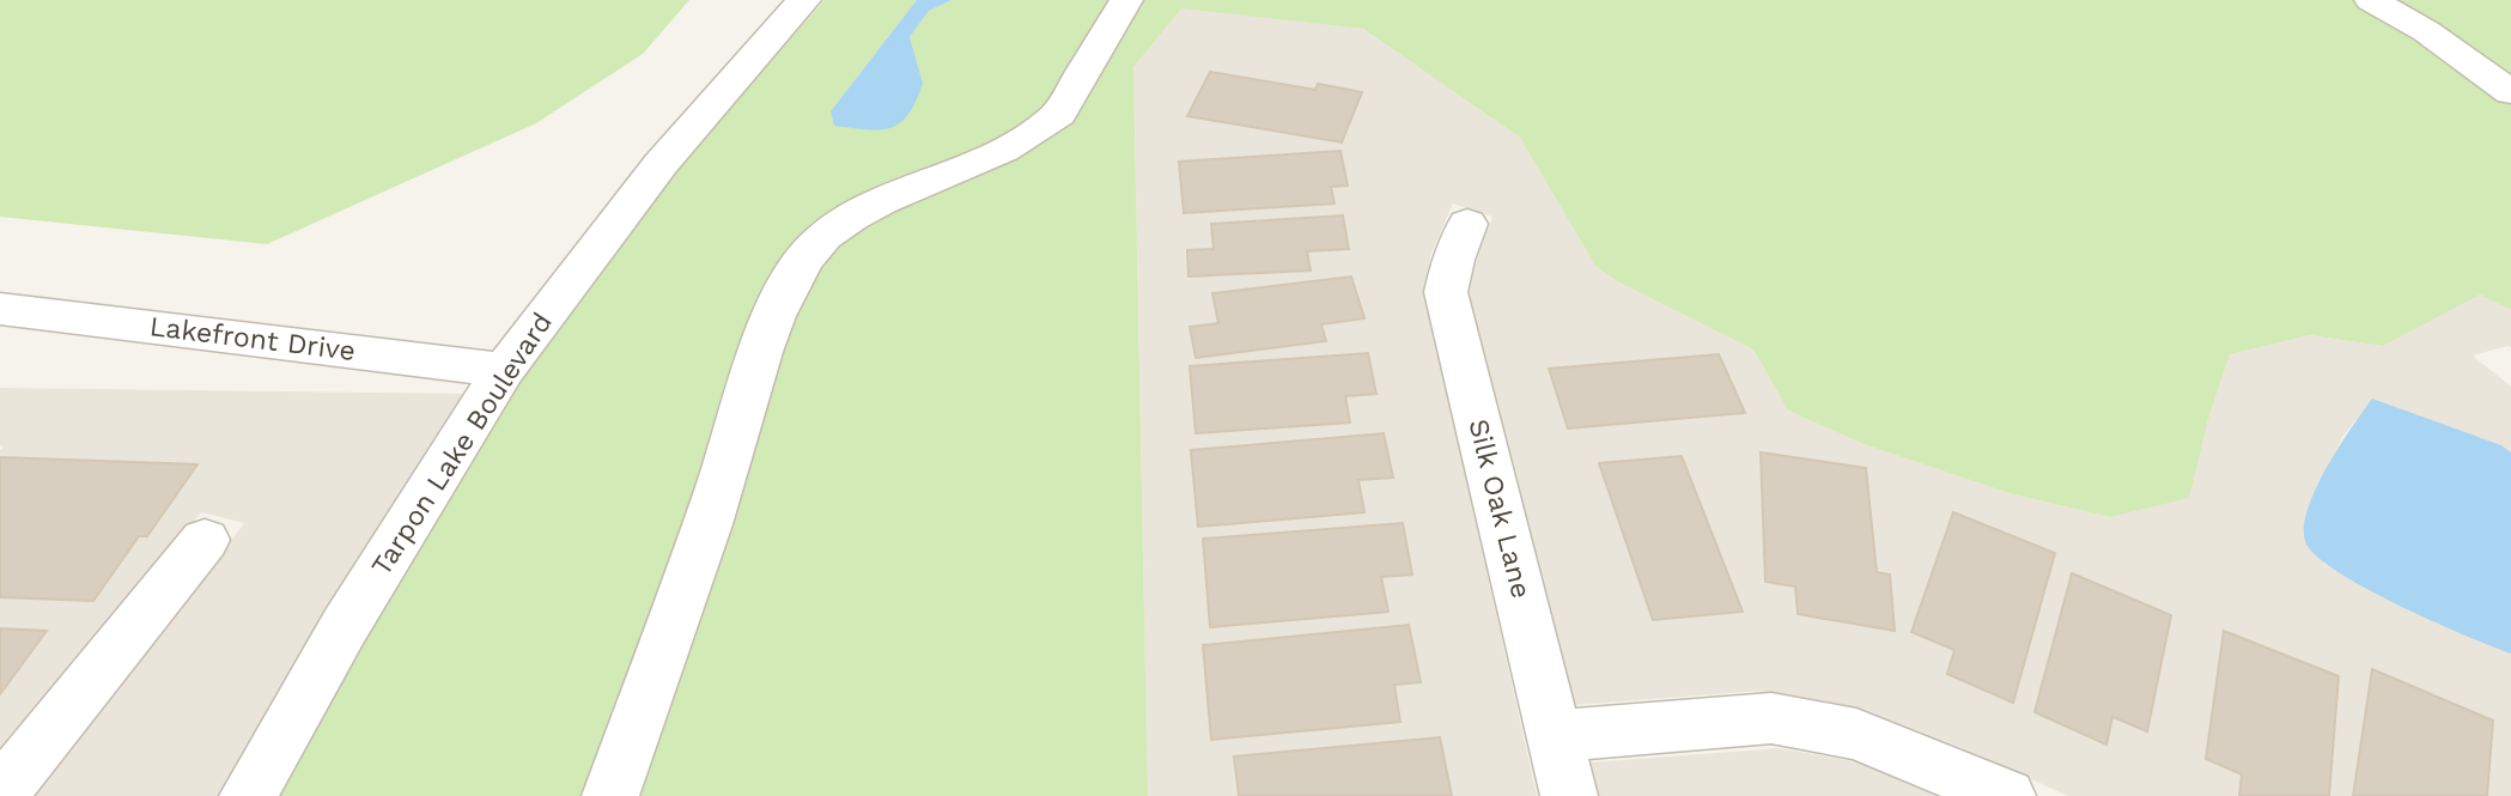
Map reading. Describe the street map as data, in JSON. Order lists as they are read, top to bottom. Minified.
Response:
{"streets":{"street":["Lakefront Drive","Tarpon Lake Boulevard","Silk Oak Lane"]},"crossings":[["Lakefront Drive","Tarpon Lake Boulevard"]]}
